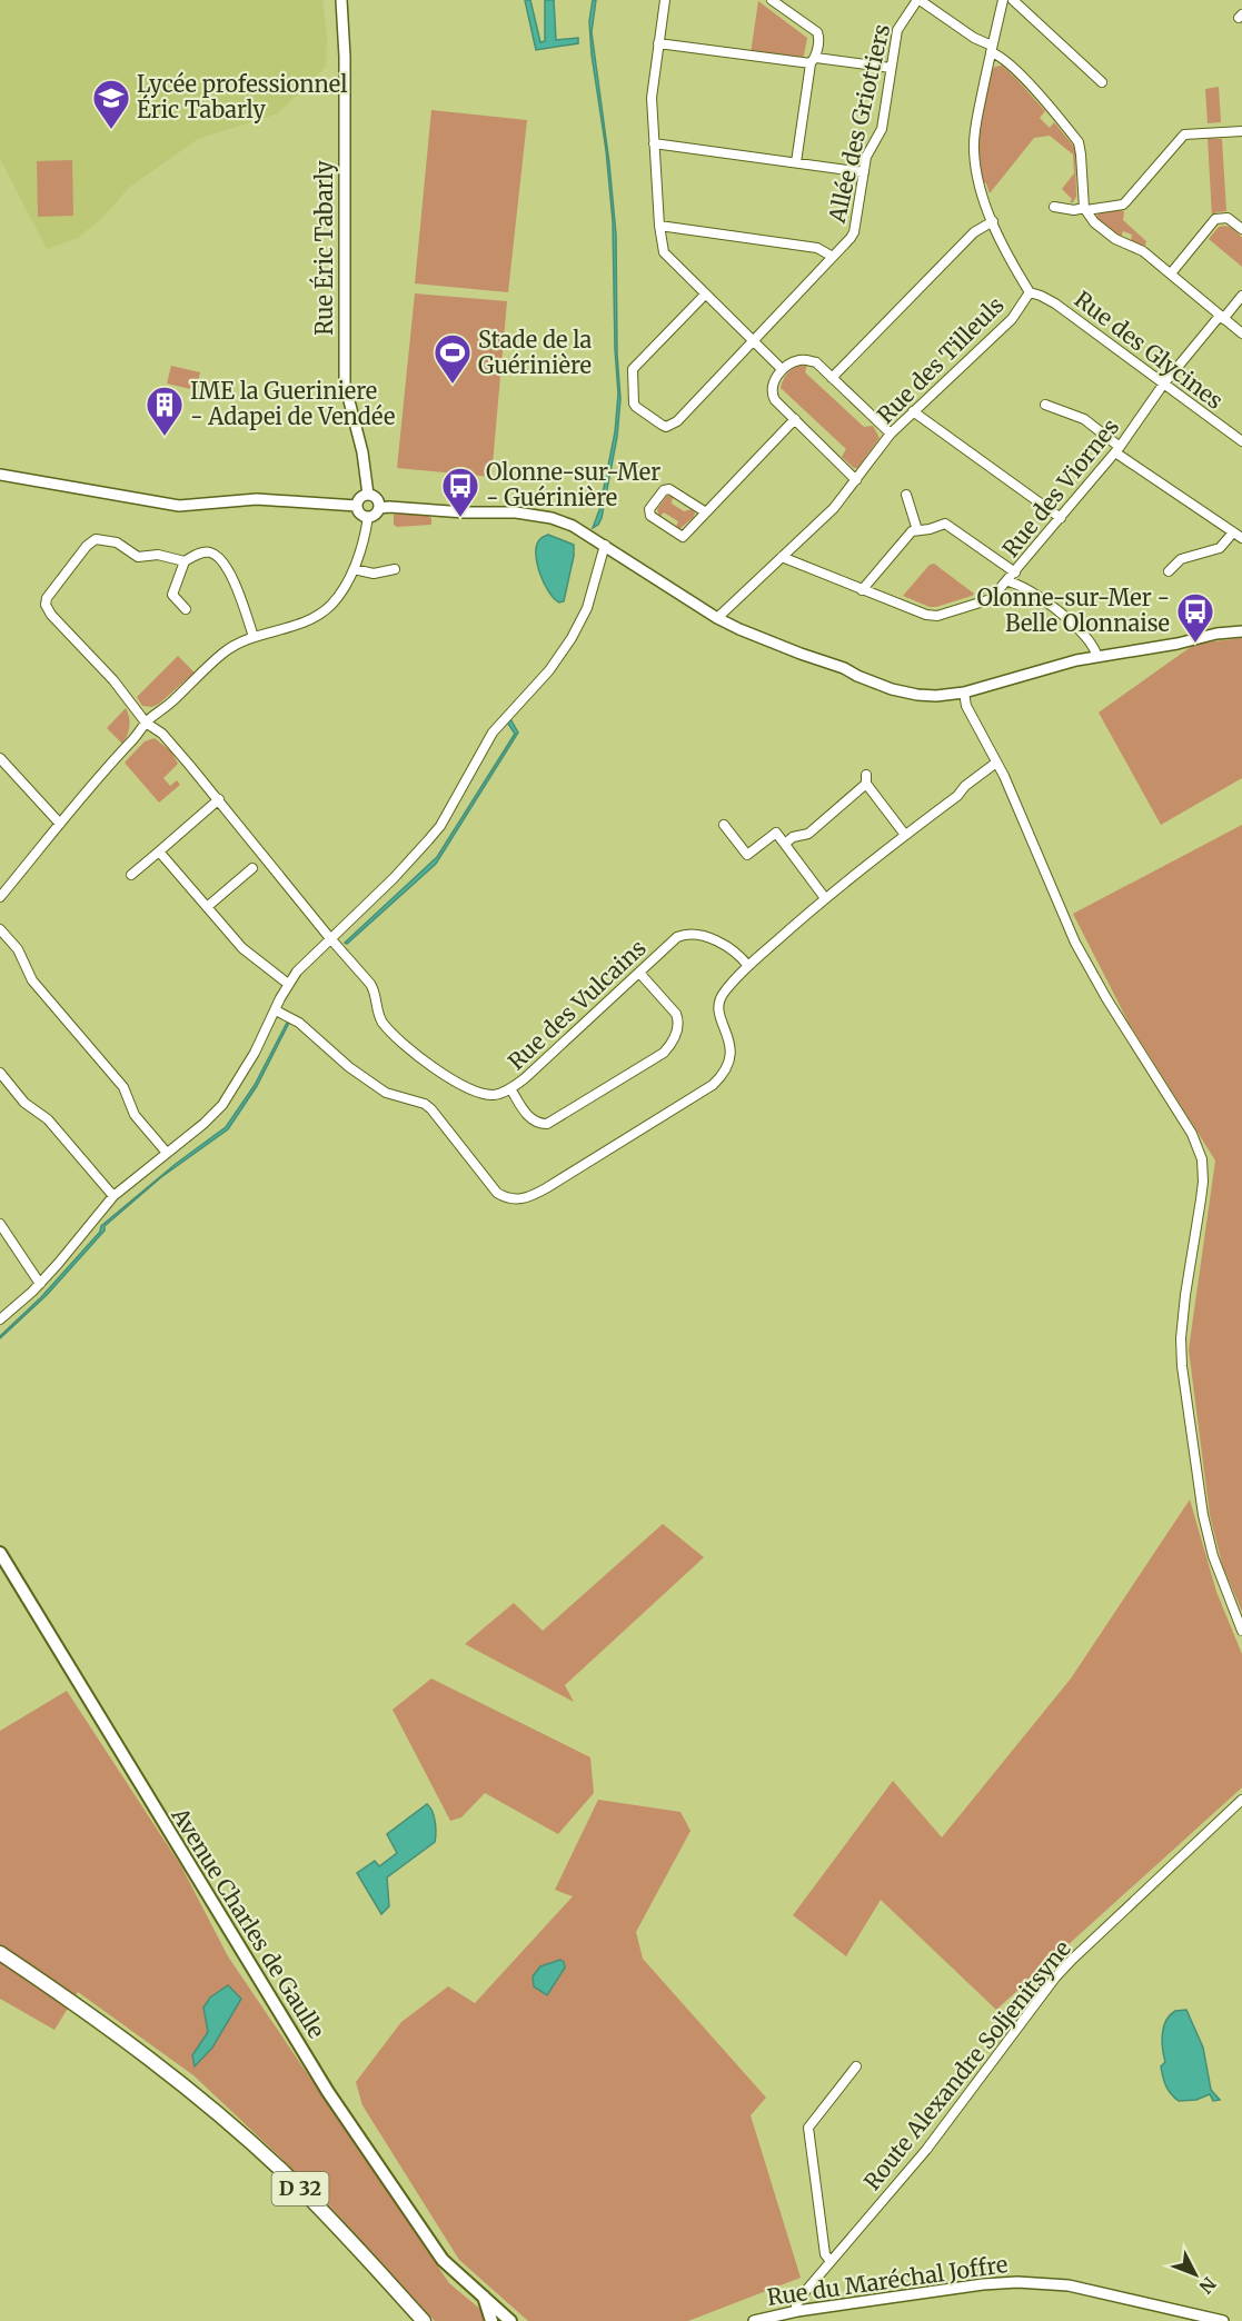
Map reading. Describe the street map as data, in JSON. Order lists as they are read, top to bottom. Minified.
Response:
{"streets":{"main road":["Avenue Charles de Gaulle","D 32"],"street":["Allée des Griottiers","Rue Éric Tabarly","Rue des Glycines","Rue des Tilleuls","Rue des Viornes","Rue des Vulcains","Route Alexandre Soljenitsyne","Rue du Maréchal Joffre"]},"crossings":[["Rue des Glycines","Rue des Tilleuls"],["Rue des Glycines","Rue des Viornes"],["Rue des Tilleuls","Rue des Viornes"],["Route Alexandre Soljenitsyne","Rue du Maréchal Joffre"]],"places":{"school or university":["Lycée professionnel Éric Tabarly"],"sports":["Stade de la Guérinière"],"building":["IME la Gueriniere - Adapei de Vendée"],"bus stop":["Olonne-sur-Mer - Guérinière","Olonne-sur-Mer - Belle Olonnaise"]},"north":"bottom right"}
